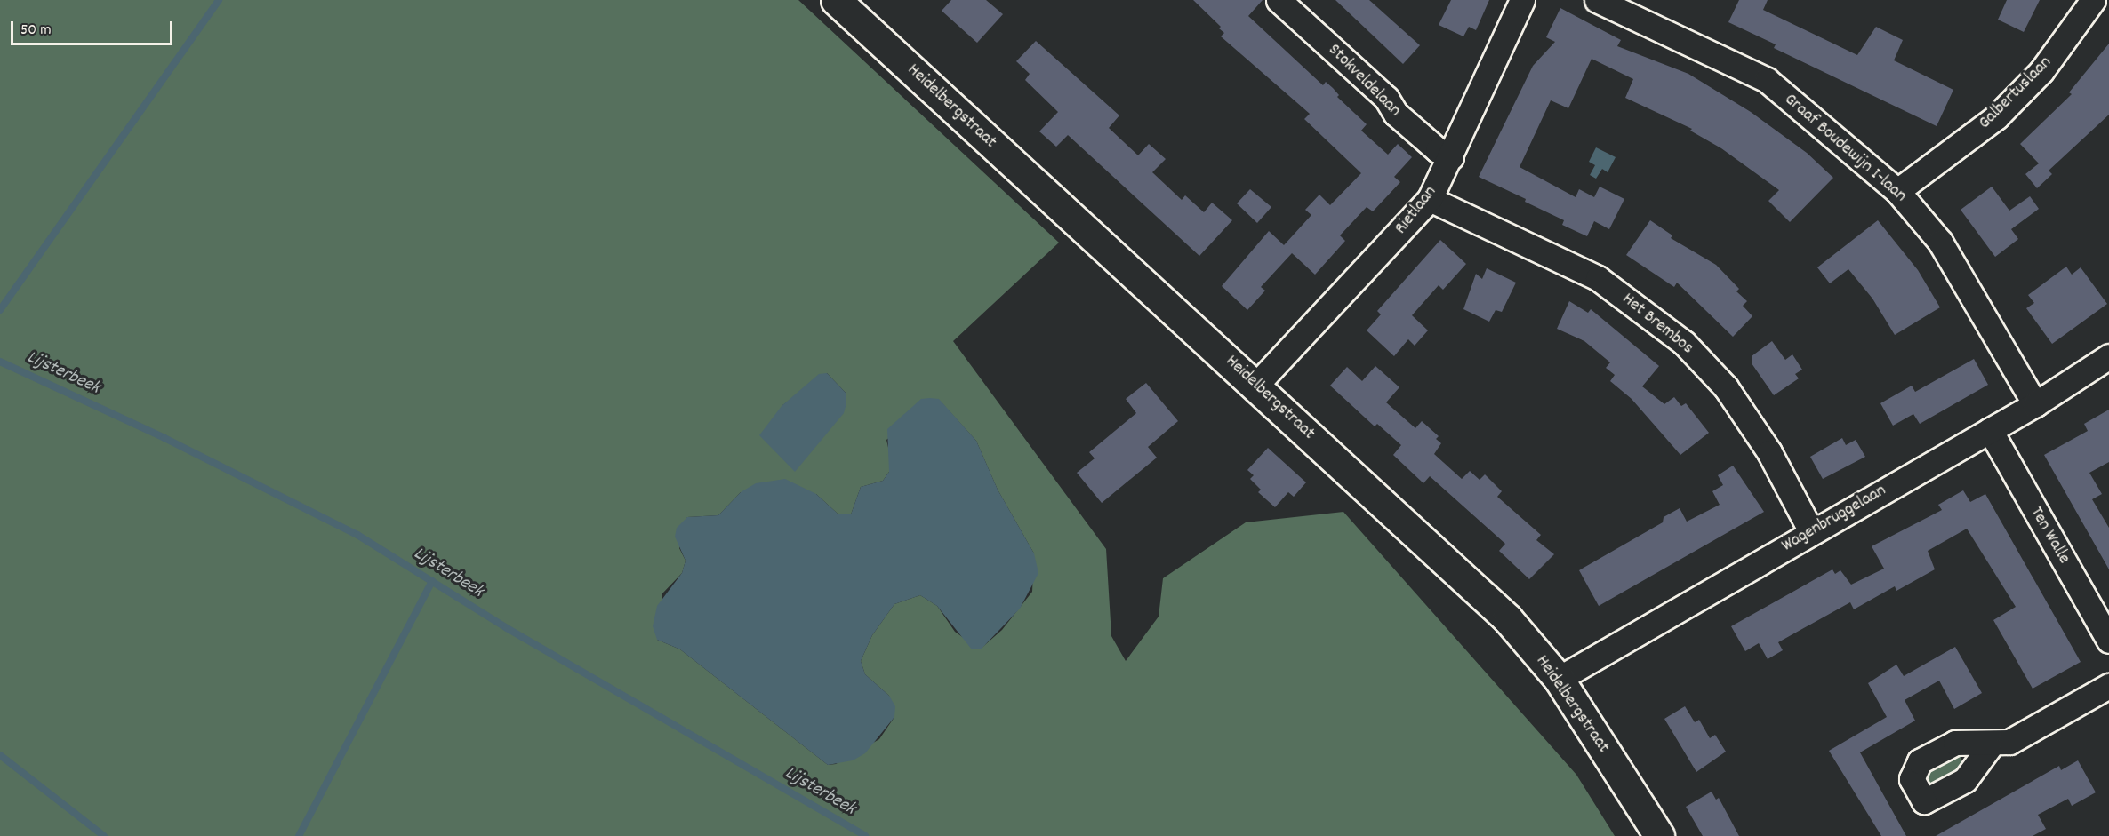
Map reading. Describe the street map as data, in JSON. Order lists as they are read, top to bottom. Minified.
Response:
{"streets":{"main road":["Heidelbergstraat"],"street":["Stokveldelaan","Galbertuslaan","Graaf Boudewijn I-laan","Rietlaan","Het Brembos","Wagenbruggelaan","Ten Walle"]},"crossings":[["Stokveldelaan","Rietlaan"],["Galbertuslaan","Graaf Boudewijn I-laan"],["Heidelbergstraat","Rietlaan"],["Heidelbergstraat","Wagenbruggelaan"],["Graaf Boudewijn I-laan","Wagenbruggelaan"],["Rietlaan","Het Brembos"],["Het Brembos","Wagenbruggelaan"],["Wagenbruggelaan","Ten Walle"]],"water":["Lijsterbeek"],"scale_bar":"50 m"}
